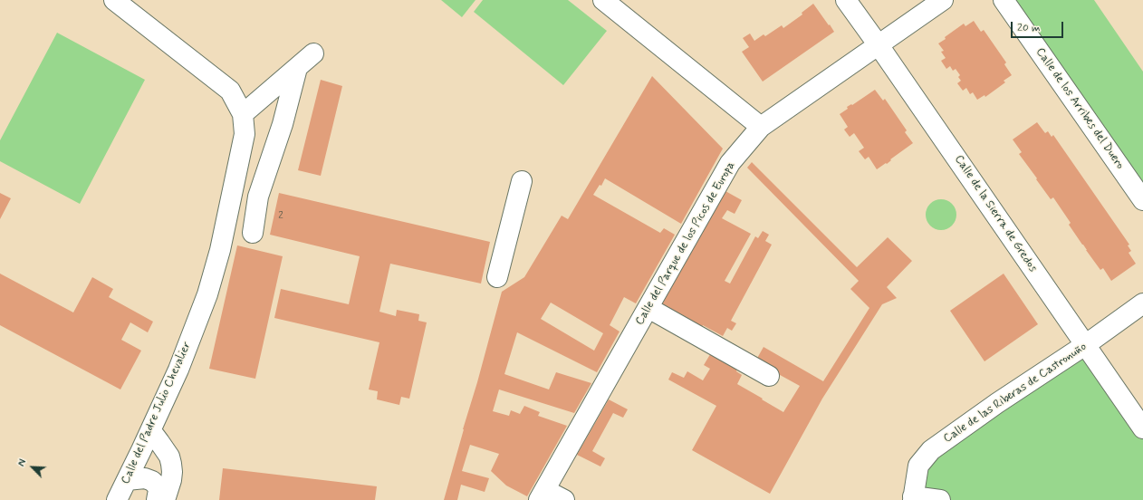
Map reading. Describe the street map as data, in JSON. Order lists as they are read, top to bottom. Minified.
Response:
{"streets":{"street":["Calle de los Arribes del Duero","Calle de la Sierra de Gredos","Calle del Parque de los Picos de Europa","Calle de las Riberas de Castronuño","Calle del Padre Julio Chevalier"]},"crossings":[["Calle de la Sierra de Gredos","Calle del Parque de los Picos de Europa"],["Calle de la Sierra de Gredos","Calle de las Riberas de Castronuño"]],"house_numbers":["2"],"scale_bar":"20 m","north":"top left"}
